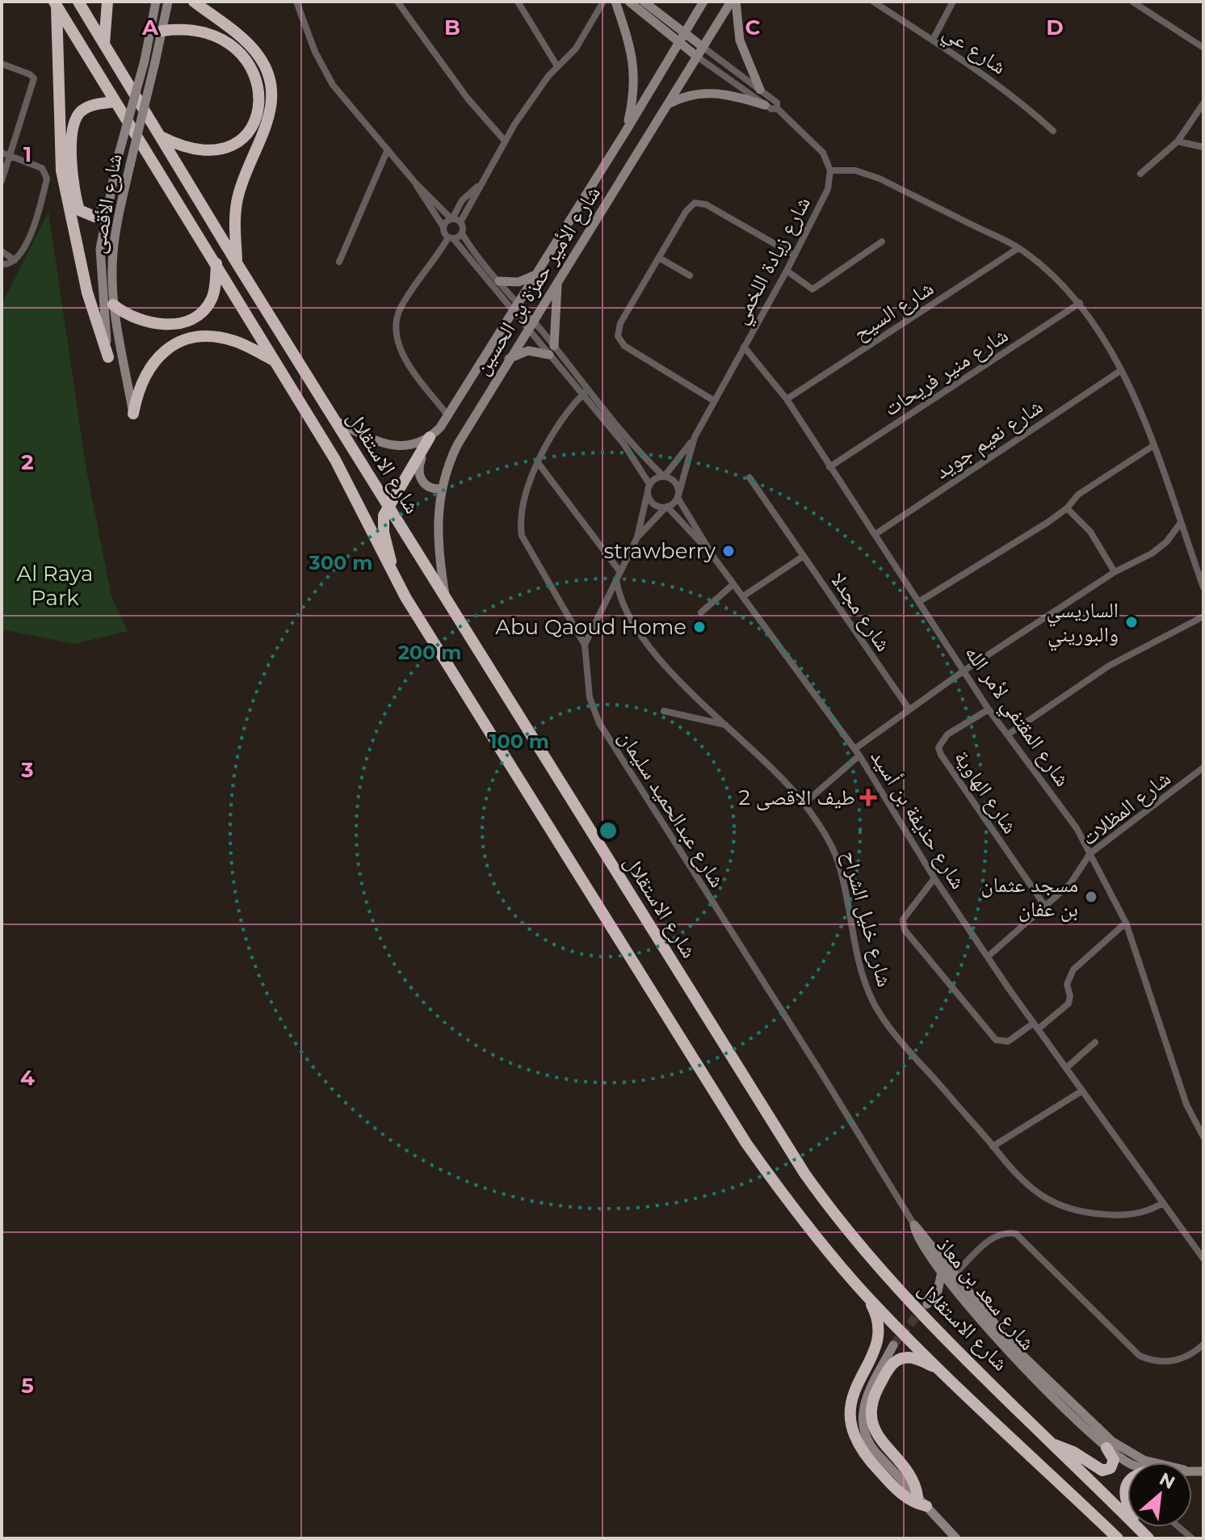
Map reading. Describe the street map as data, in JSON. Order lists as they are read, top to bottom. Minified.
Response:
{"streets":{"highway":["شارع الاستقلال"],"main road":["شارع الأقصى","شارع الأمير حمزة بن الحسين","شارع سعد بن معاذ"],"street":["شارع عي","شارع زيادة اللخمي","شارع السيح","شارع منير فريحات","شارع نعيم جويد","شارع مجدلا","شارع المقتفي لأمر الله","شارع الهاوية","شارع المظلات","شارع عبدالحميد سليمان","شارع حذيفة بن أسيد","شارع خليل الشراح"]},"crossings":[["شارع زيادة اللخمي","شارع المقتفي لأمر الله"],["شارع زيادة اللخمي","شارع حذيفة بن أسيد"],["شارع الأمير حمزة بن الحسين","شارع الاستقلال"],["شارع السيح","شارع المقتفي لأمر الله"],["شارع منير فريحات","شارع المقتفي لأمر الله"],["شارع نعيم جويد","شارع المقتفي لأمر الله"],["شارع المقتفي لأمر الله","شارع الهاوية"],["شارع المقتفي لأمر الله","شارع المظلات"],["شارع الهاوية","شارع المظلات"],["شارع المظلات","شارع حذيفة بن أسيد"],["شارع عبدالحميد سليمان","شارع خليل الشراح"],["شارع عبدالحميد سليمان","شارع سعد بن معاذ"],["شارع حذيفة بن أسيد","شارع خليل الشراح"]],"parks":["Al Raya Park"],"places":{"other":["strawberry","الساريسي والبوريني","Abu Qaoud Home","مسجد عثمان بن عفان"],"health":["طيف الاقصى 2"]},"north":"top right","grid":{"columns":["A","B","C","D"],"rows":["1","2","3","4","5"]},"rings":["300 m","200 m","100 m"]}
